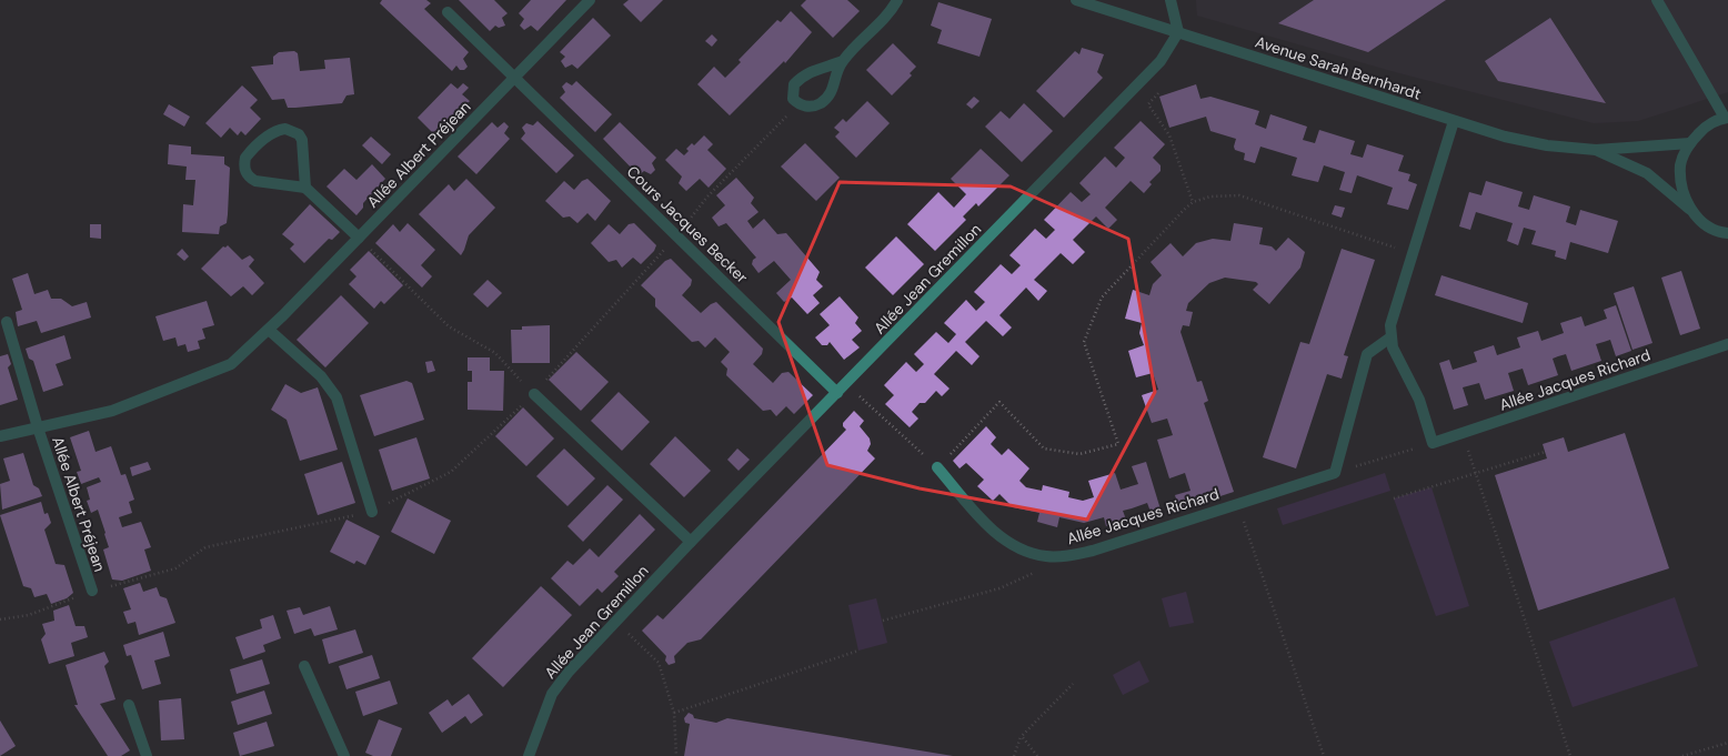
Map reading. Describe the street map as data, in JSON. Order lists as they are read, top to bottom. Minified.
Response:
{"streets":{"street":["Avenue Sarah Bernhardt","Allée Albert Préjean","Cours Jacques Becker","Allée Jean Gremillon","Allée Jacques Richard"]},"crossings":[["Avenue Sarah Bernhardt","Allée Jean Gremillon"],["Allée Albert Préjean","Cours Jacques Becker"],["Cours Jacques Becker","Allée Jean Gremillon"]]}
